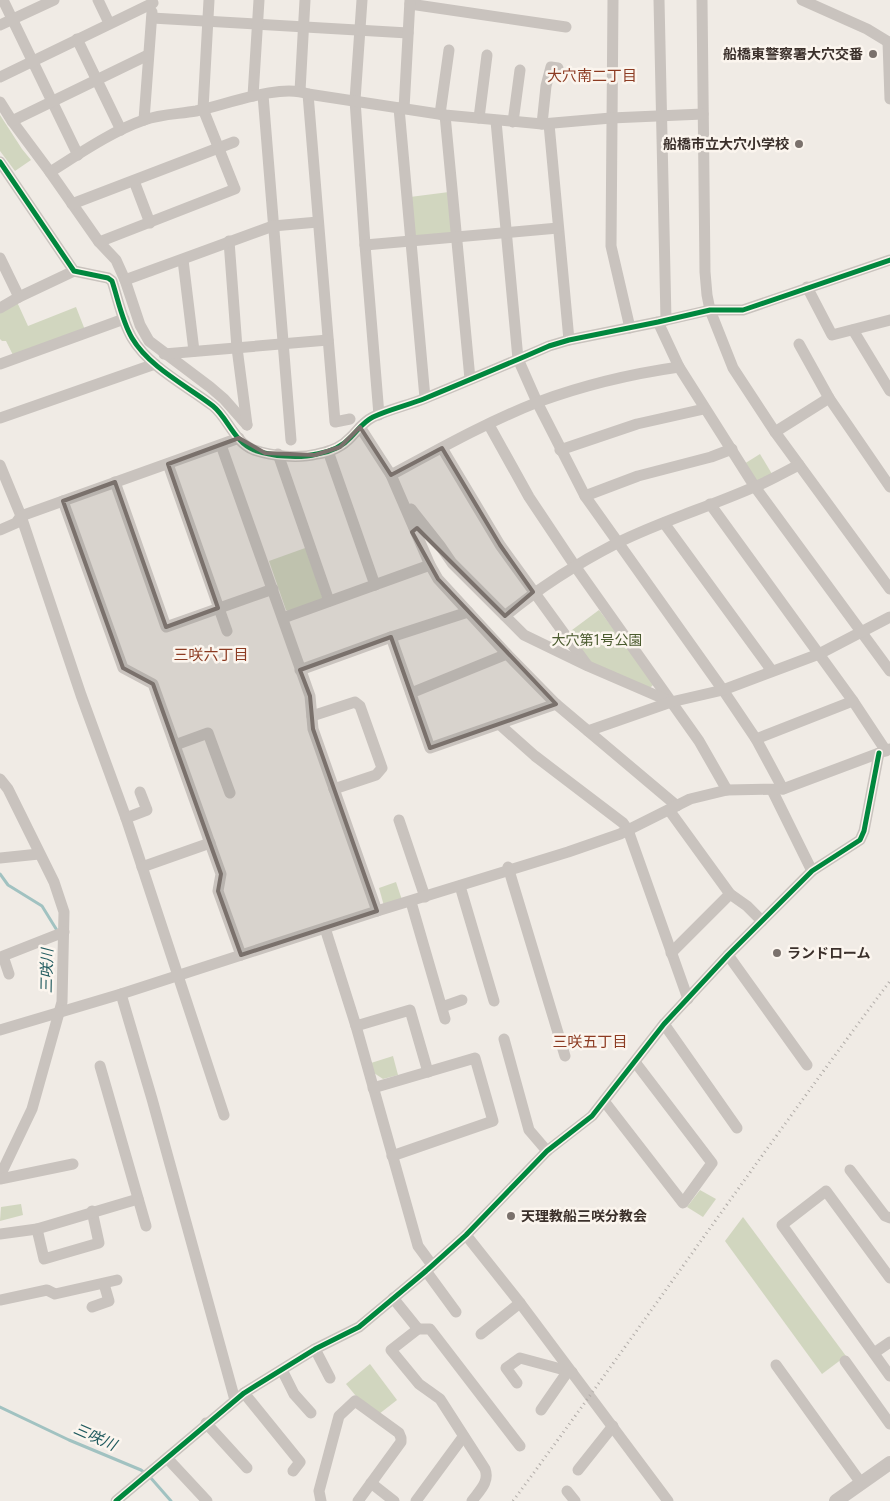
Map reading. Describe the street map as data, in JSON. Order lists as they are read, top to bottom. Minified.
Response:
{"districts":["大穴南二丁目","三咲六丁目","三咲五丁目"],"water":["三咲川"],"parks":["大穴第1号公園"],"places":["船橋東警察署大穴交番","船橋市立大穴小学校","ランドローム","天理教船三咲分教会"]}
